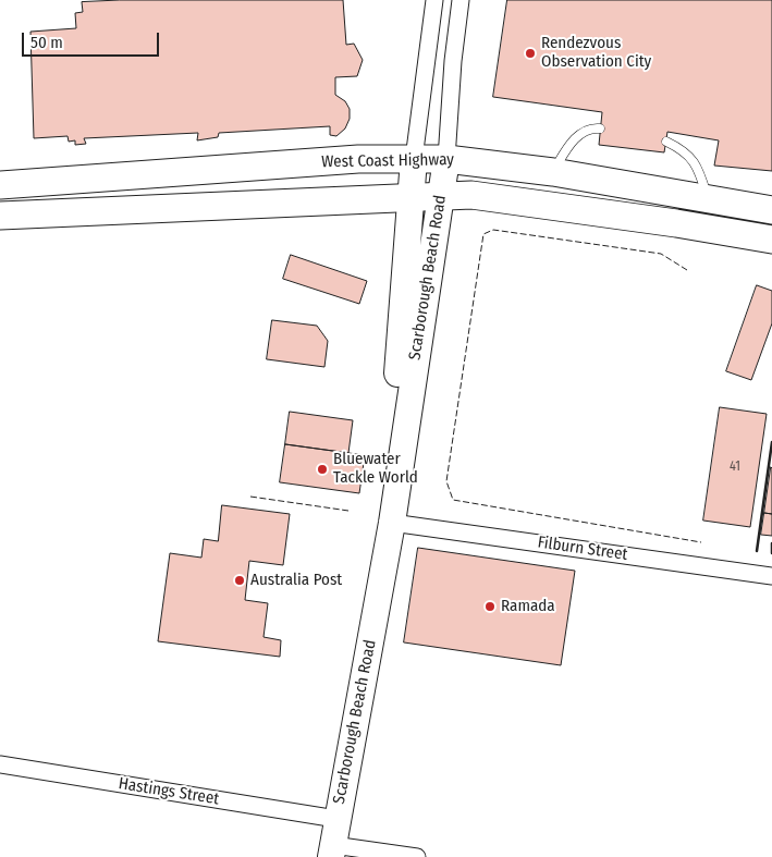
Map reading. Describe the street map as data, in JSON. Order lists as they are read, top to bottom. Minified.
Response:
{"streets":{"highway":["West Coast Highway"],"main road":["Scarborough Beach Road"],"street":["Filburn Street","Hastings Street"]},"crossings":[["West Coast Highway","Scarborough Beach Road"],["Scarborough Beach Road","Filburn Street"],["Scarborough Beach Road","Hastings Street"]],"places":["Rendezvous Observation City","Bluewater Tackle World","Australia Post","Ramada"],"house_numbers":["41"],"scale_bar":"50 m"}
